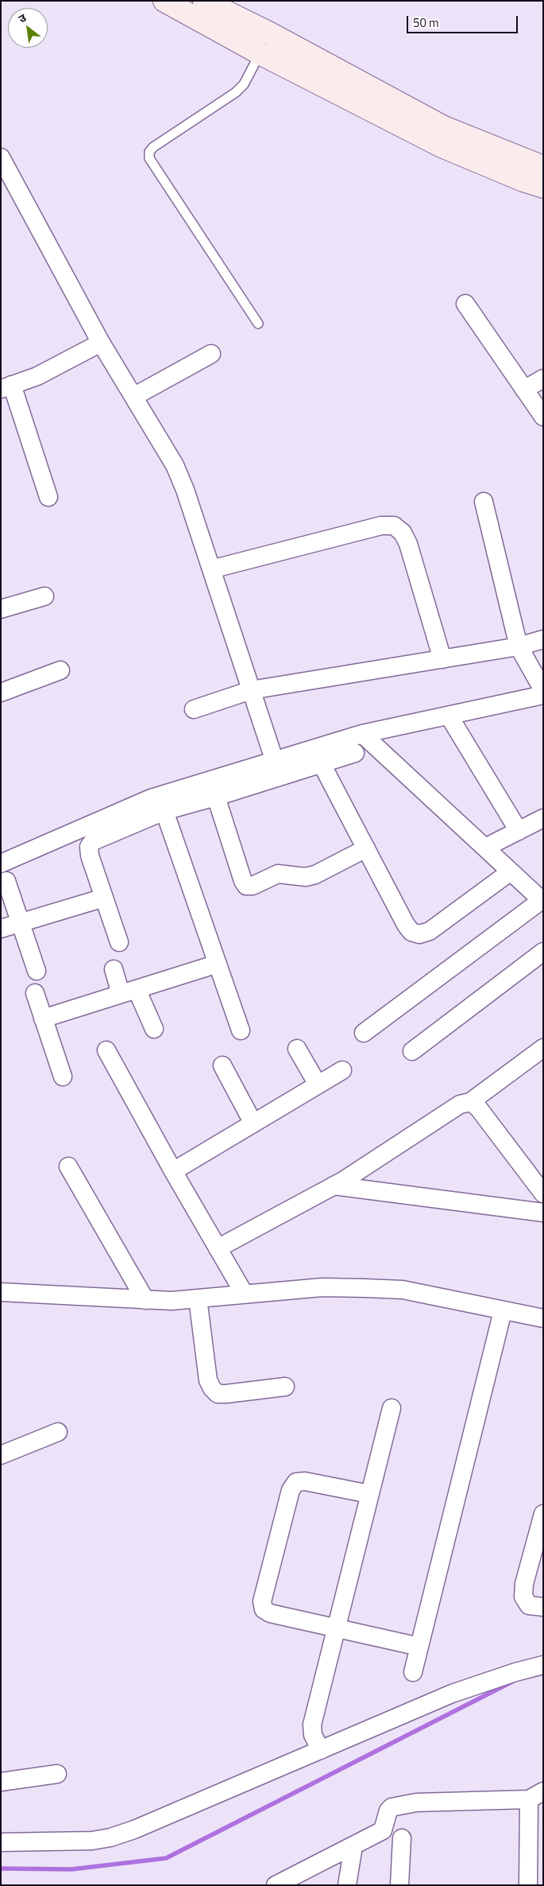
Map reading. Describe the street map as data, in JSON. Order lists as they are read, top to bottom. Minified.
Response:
{"scale_bar":"50 m","north":"top left"}
